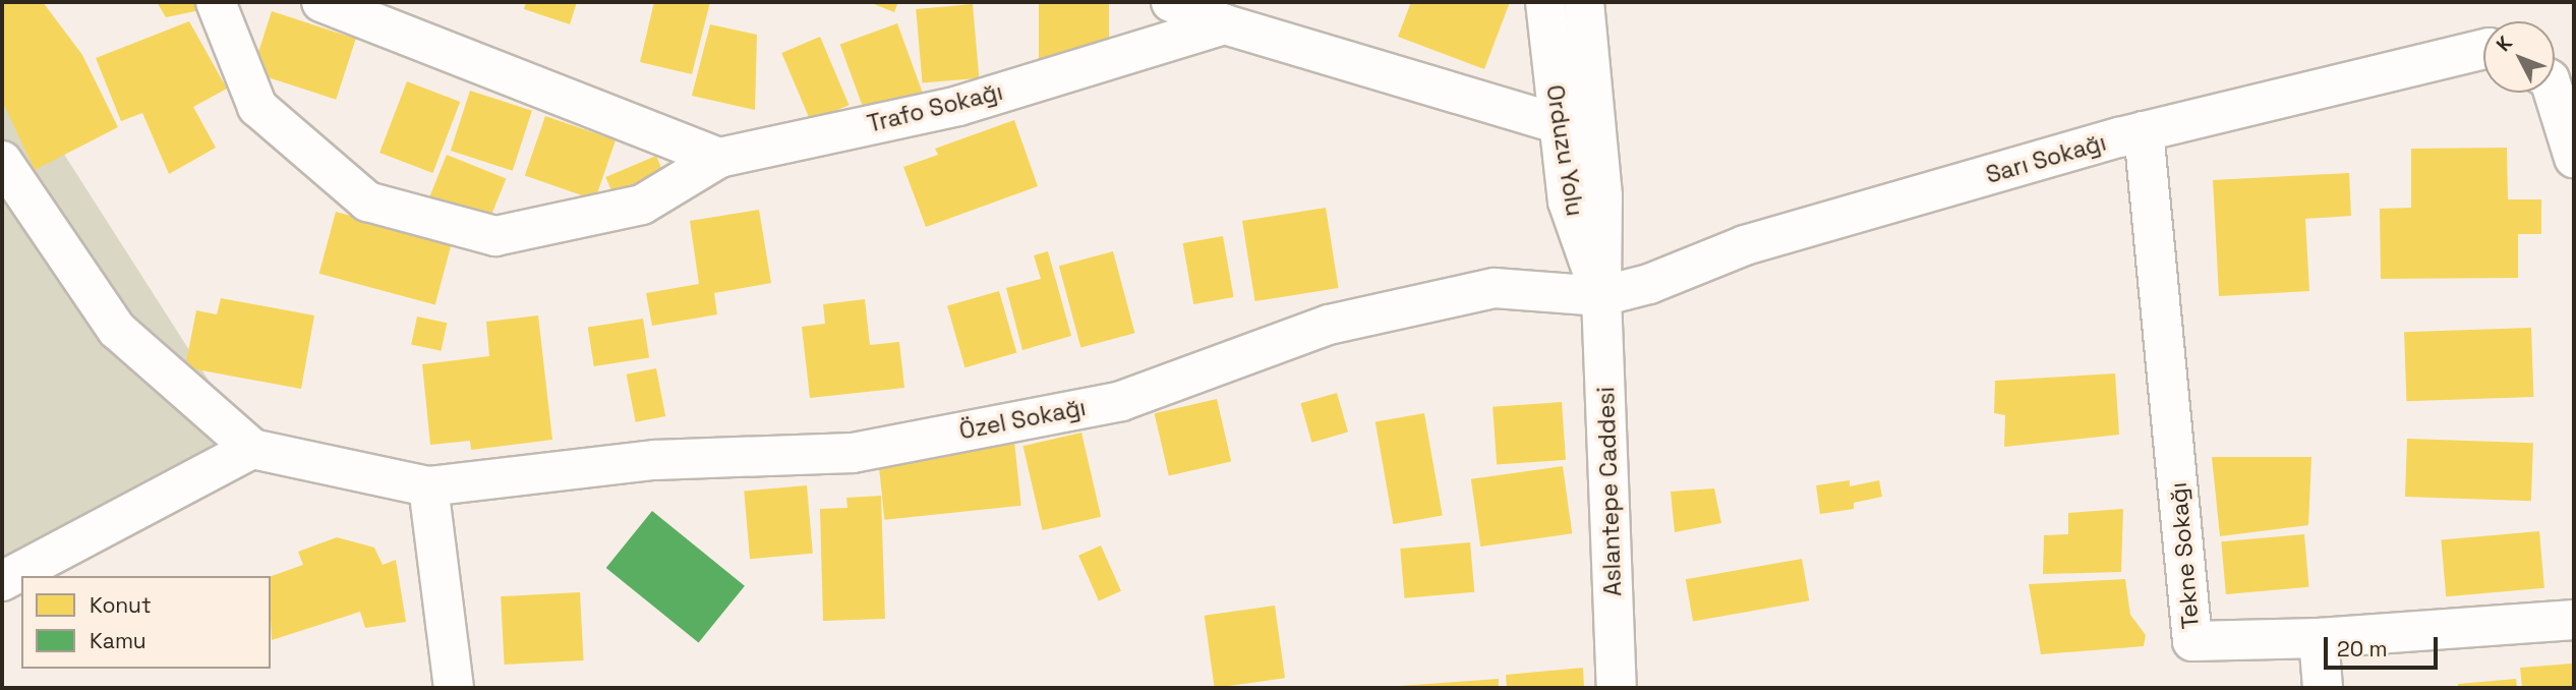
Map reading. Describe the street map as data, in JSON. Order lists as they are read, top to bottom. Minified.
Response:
{"streets":{"street":["Trafo Sokağı","Orduzu Yolu","Sarı Sokağı","Özel Sokağı","Aslantepe Caddesi","Tekne Sokağı"]},"crossings":[["Orduzu Yolu","Sarı Sokağı"],["Orduzu Yolu","Özel Sokağı"],["Orduzu Yolu","Aslantepe Caddesi"],["Sarı Sokağı","Özel Sokağı"],["Sarı Sokağı","Aslantepe Caddesi"],["Sarı Sokağı","Tekne Sokağı"],["Özel Sokağı","Aslantepe Caddesi"]],"legend":["Konut","Kamu"],"scale_bar":"20 m","north":"top left"}
